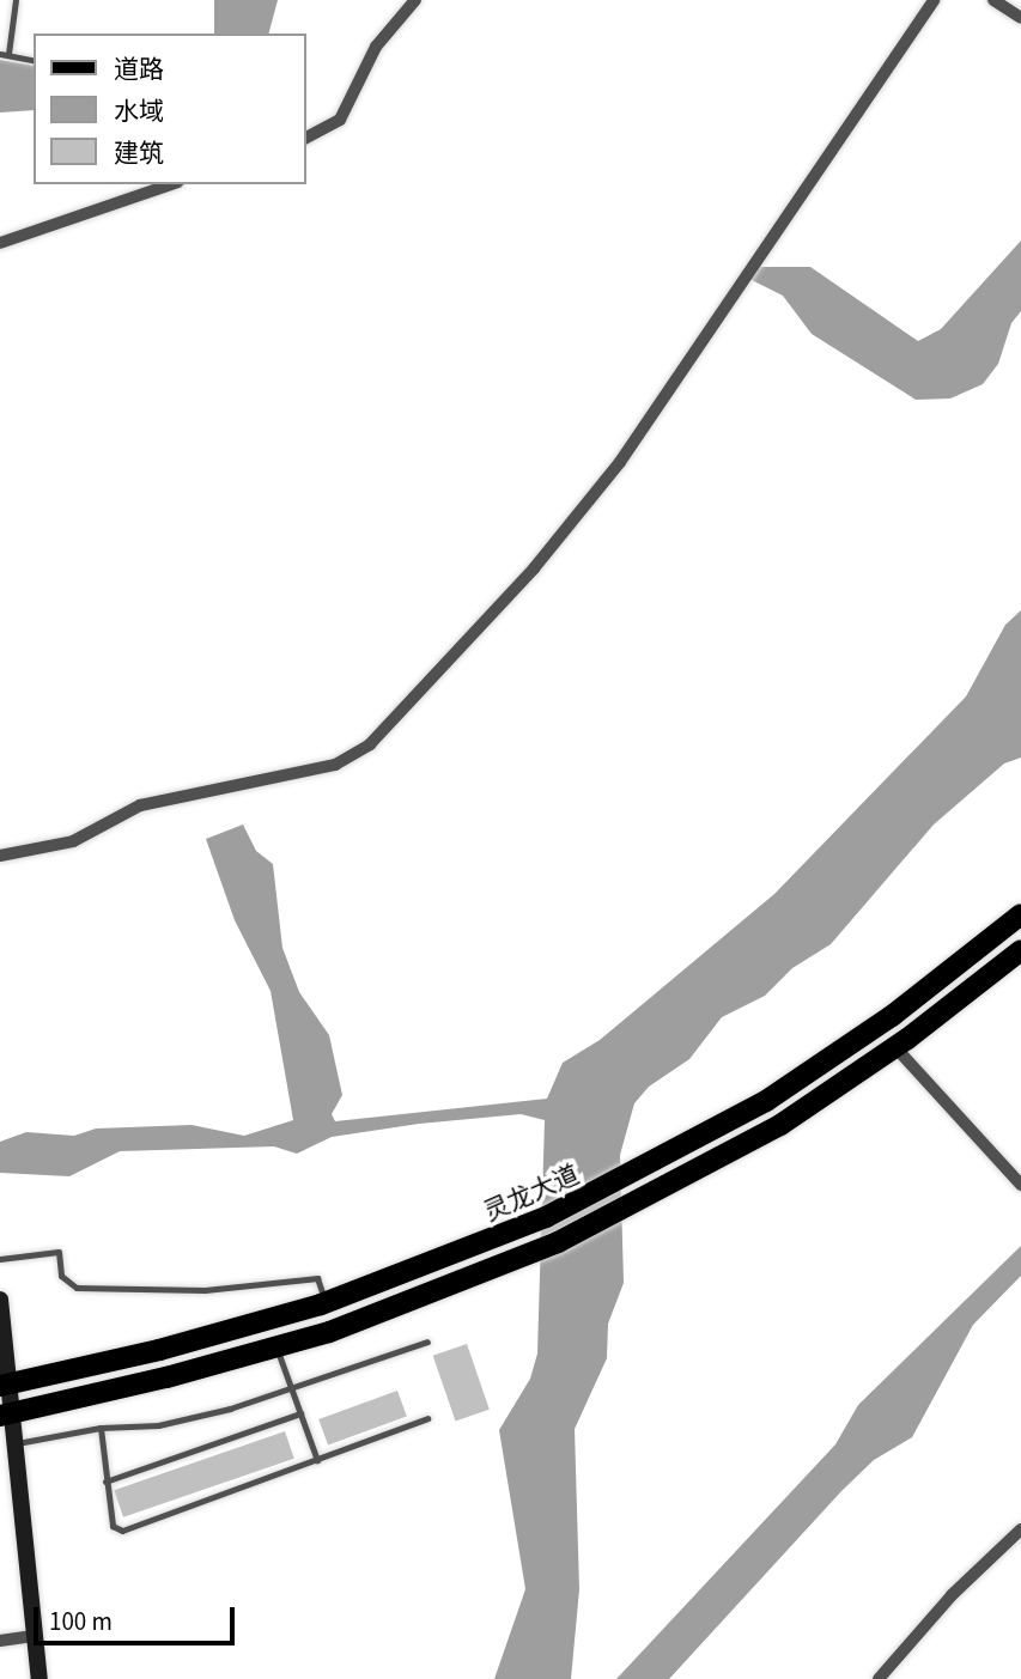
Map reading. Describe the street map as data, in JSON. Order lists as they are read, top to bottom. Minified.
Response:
{"streets":{"main road":["灵龙大道"]},"legend":["道路","水域","建筑"],"scale_bar":"100 m"}
